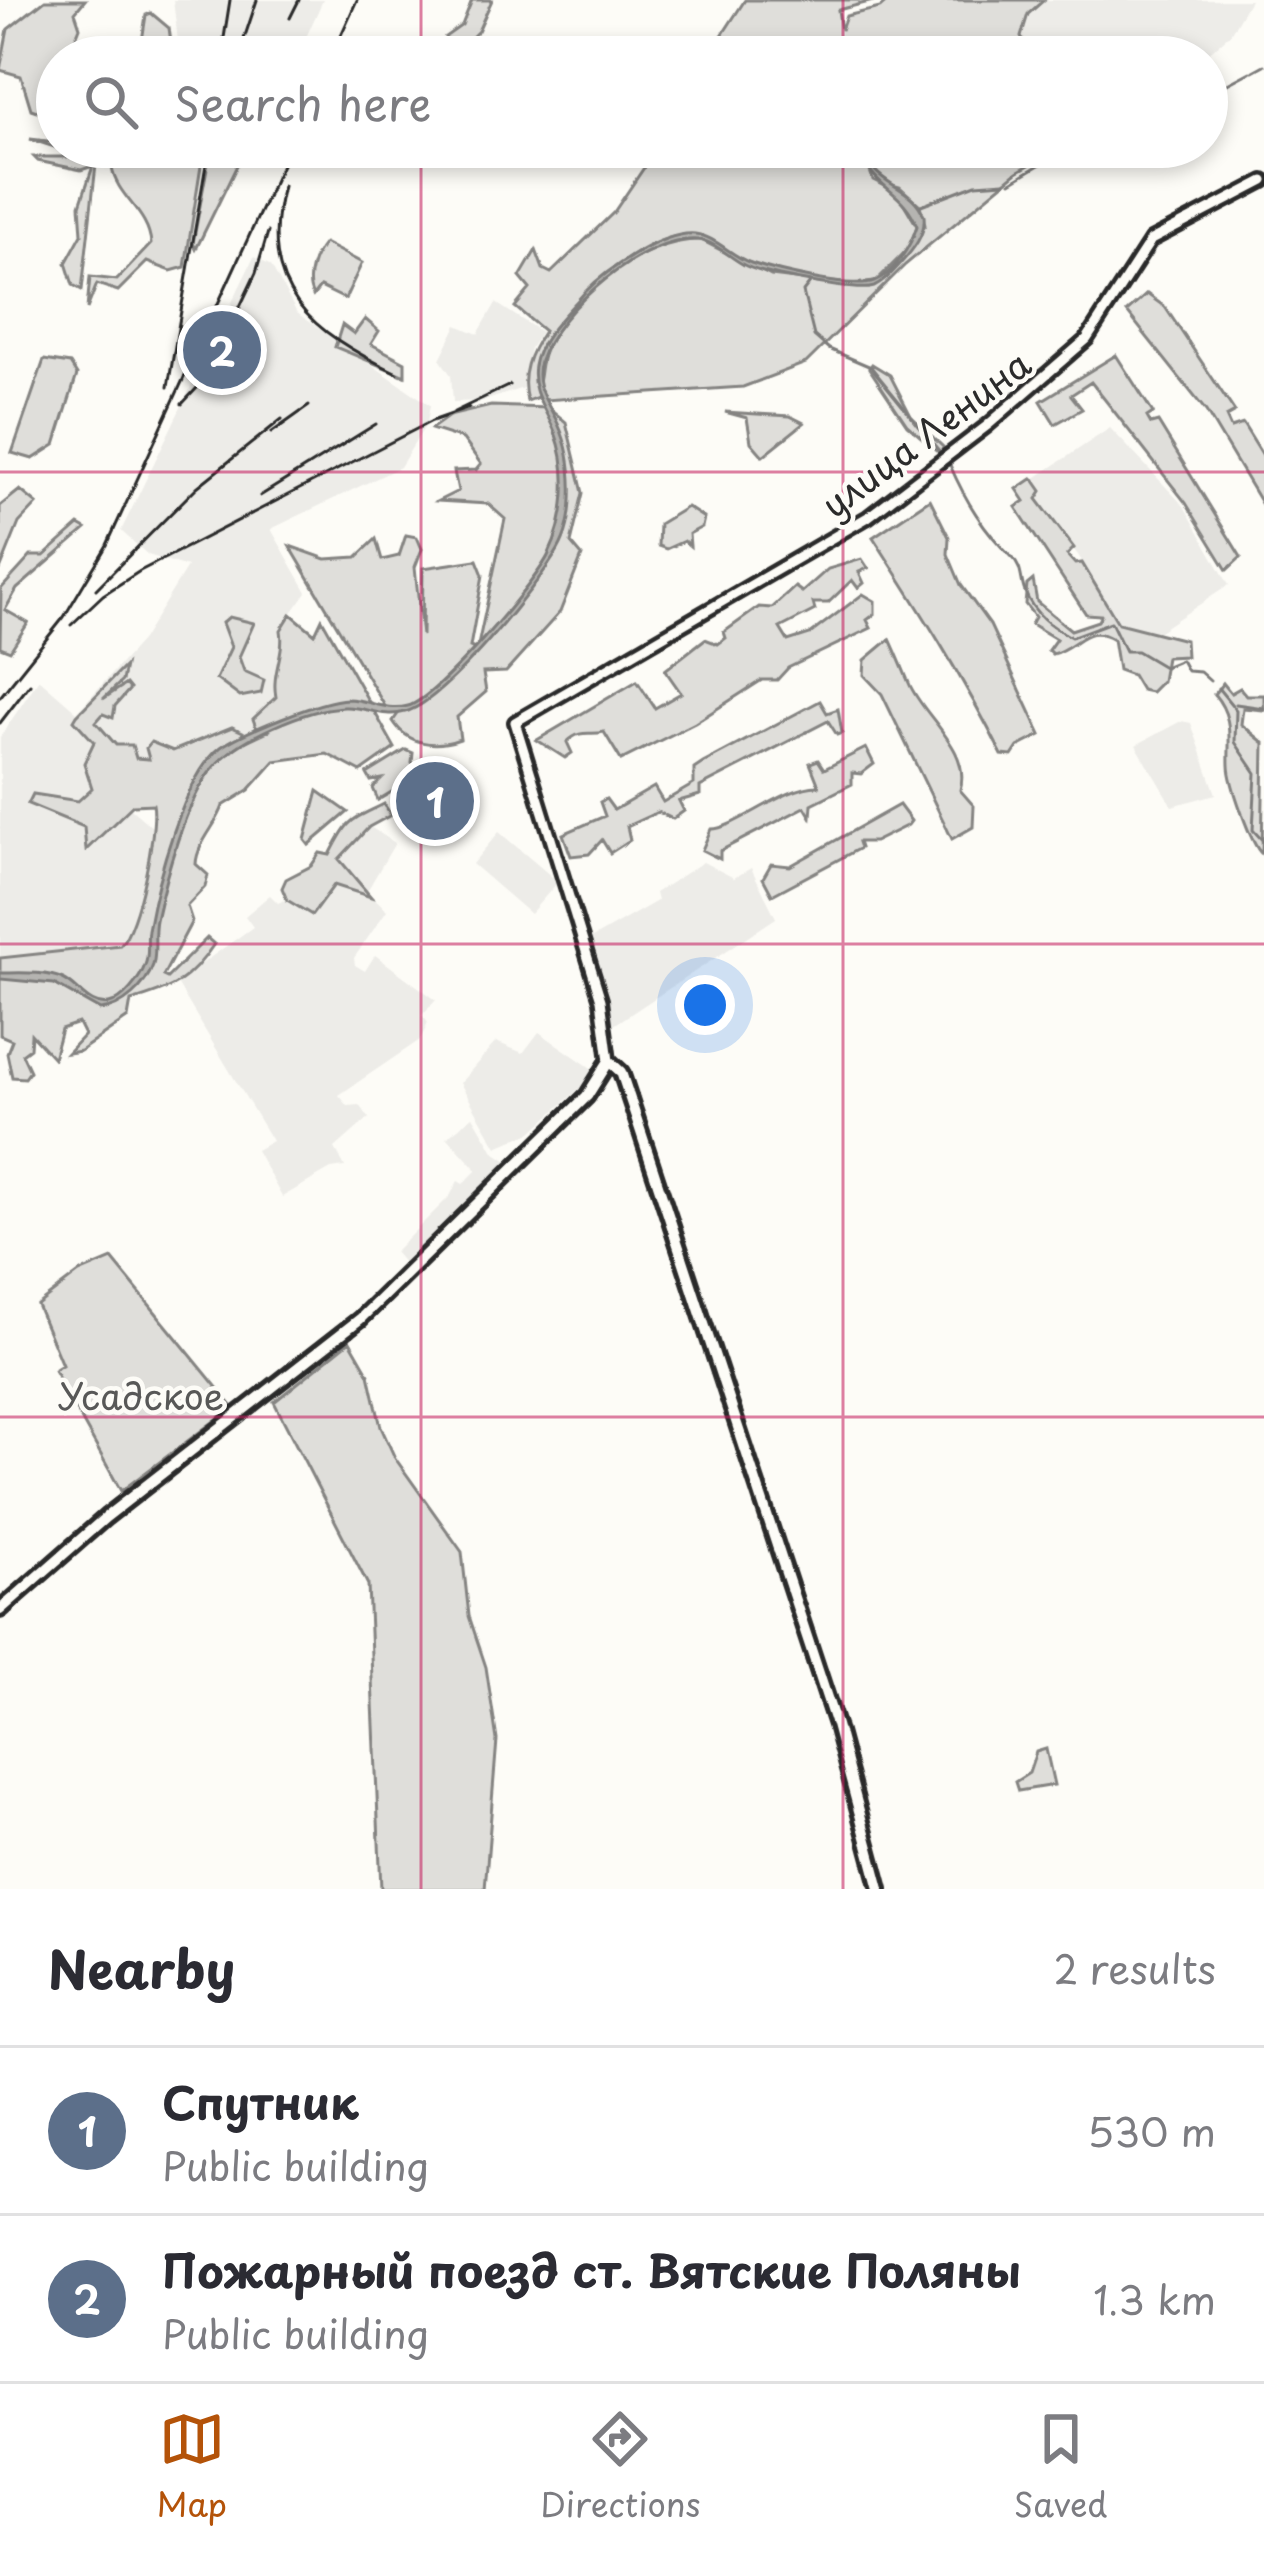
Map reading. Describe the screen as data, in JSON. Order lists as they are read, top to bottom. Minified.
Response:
{"streets":{"street":["улица Ленина"]},"parks":["Усадское"],"page":{"search":"Search here","pins":["2","1"],"heading":["Nearby","2 results"],"list":[{"mark":"1","name":"Спутник","note":"Public building","value":"530 m"},{"mark":"2","name":"Пожарный поезд ст. Вятские Поляны","note":"Public building","value":"1.3 km"}],"nav":["Map","Directions","Saved"]}}
